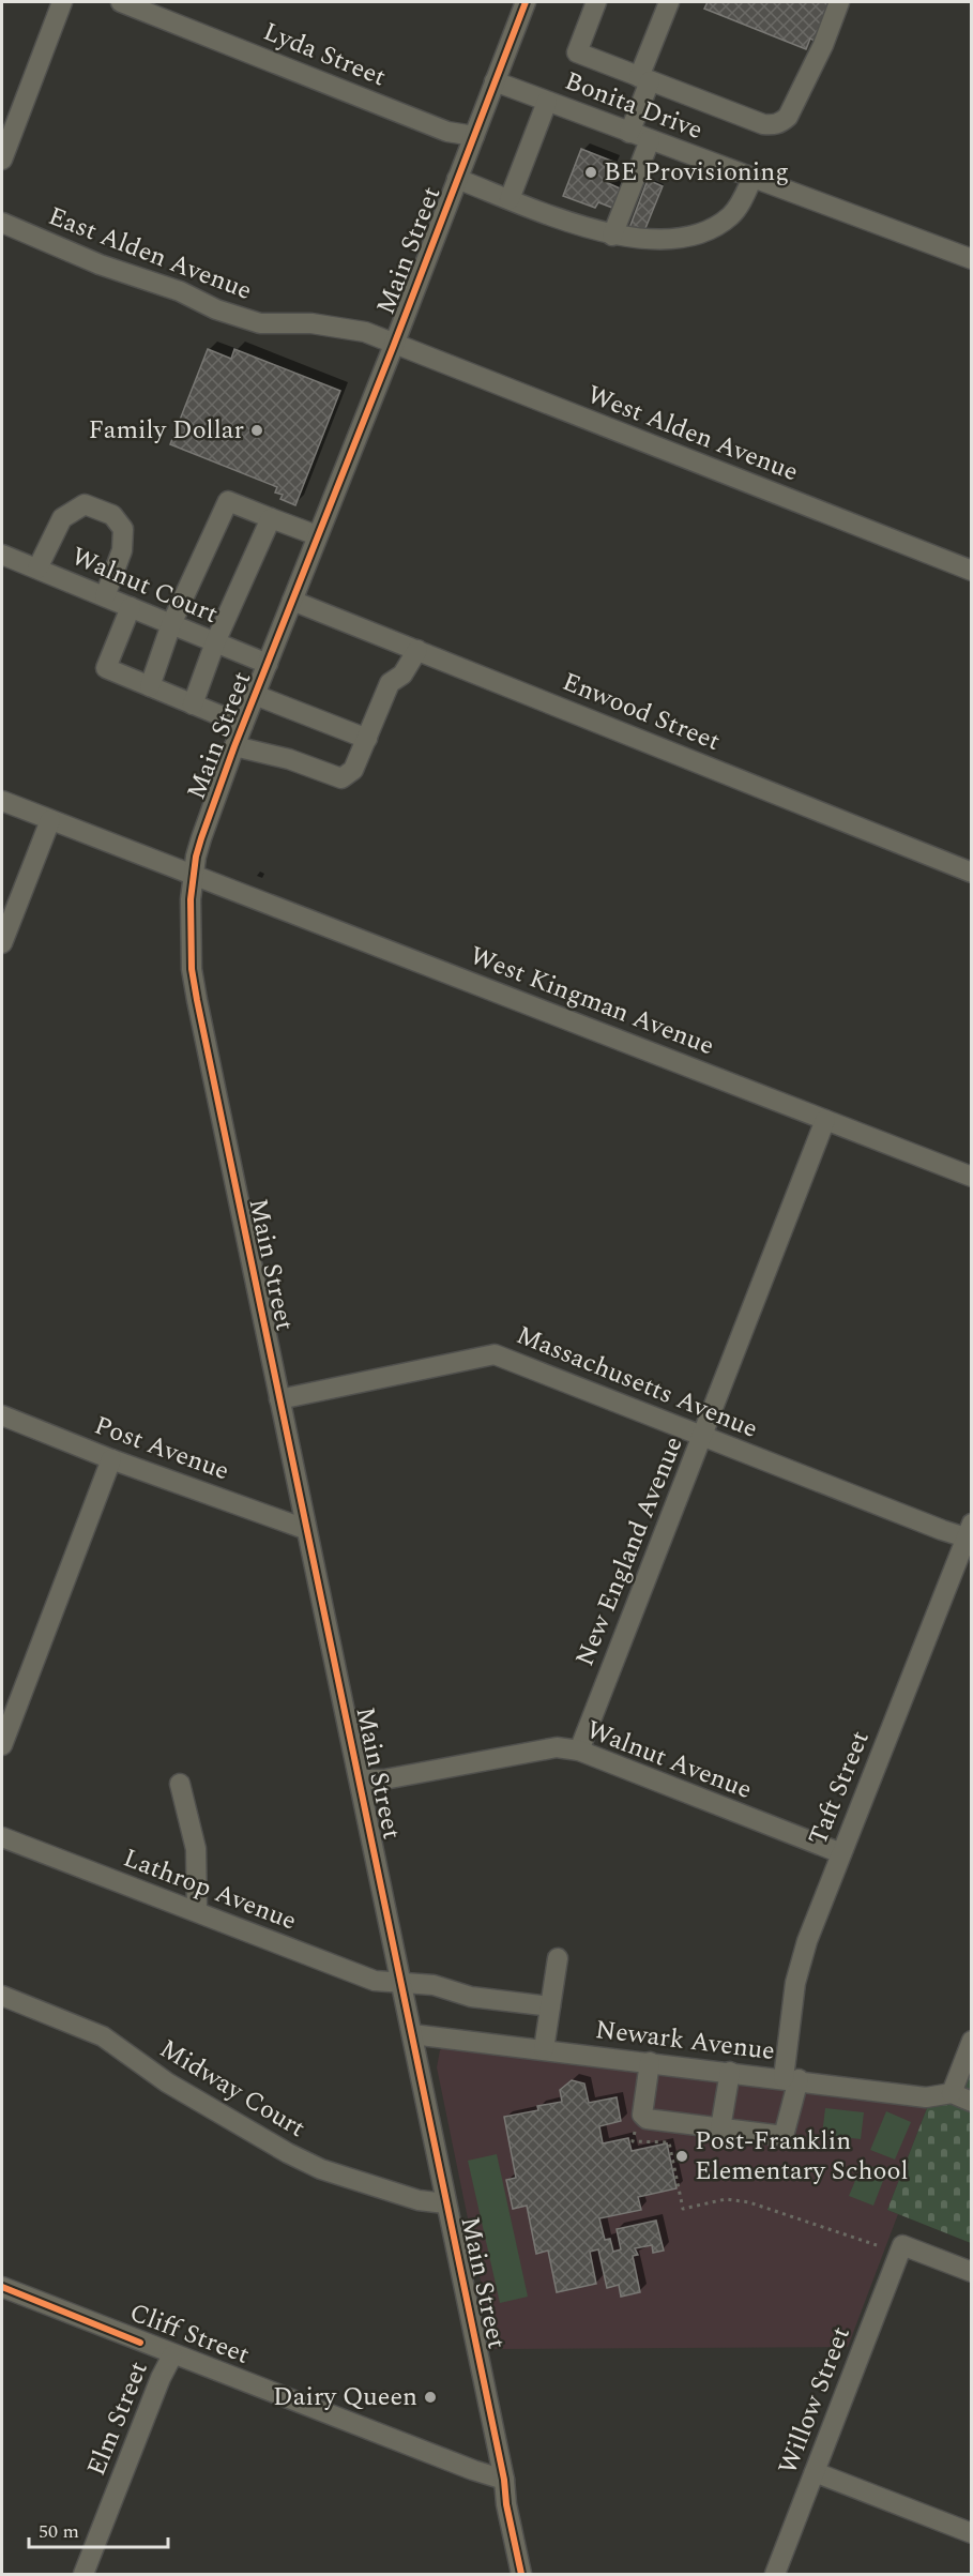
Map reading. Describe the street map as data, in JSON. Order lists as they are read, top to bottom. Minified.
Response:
{"streets":{"street":["Lyda Street","Bonita Drive","Main Street","East Alden Avenue","West Alden Avenue","Walnut Court","Enwood Street","West Kingman Avenue","Massachusetts Avenue","Post Avenue","New England Avenue","Walnut Avenue","Taft Street","Lathrop Avenue","Newark Avenue","Midway Court","Cliff Street","Willow Street","Elm Street"]},"crossings":[["Lyda Street","Main Street"],["Bonita Drive","Main Street"],["Main Street","East Alden Avenue"],["Main Street","West Alden Avenue"],["Main Street","Walnut Court"],["Main Street","Enwood Street"],["Main Street","West Kingman Avenue"],["Main Street","Massachusetts Avenue"],["Main Street","Post Avenue"],["Main Street","Walnut Avenue"],["Main Street","Lathrop Avenue"],["Main Street","Newark Avenue"],["Main Street","Midway Court"],["Main Street","Cliff Street"],["East Alden Avenue","West Alden Avenue"],["West Kingman Avenue","New England Avenue"],["Massachusetts Avenue","New England Avenue"],["Massachusetts Avenue","Taft Street"],["New England Avenue","Walnut Avenue"],["Walnut Avenue","Taft Street"],["Taft Street","Newark Avenue"],["Cliff Street","Elm Street"]],"places":["BE Provisioning","Family Dollar","Post-Franklin Elementary School","Dairy Queen"],"scale_bar":"50 m"}
